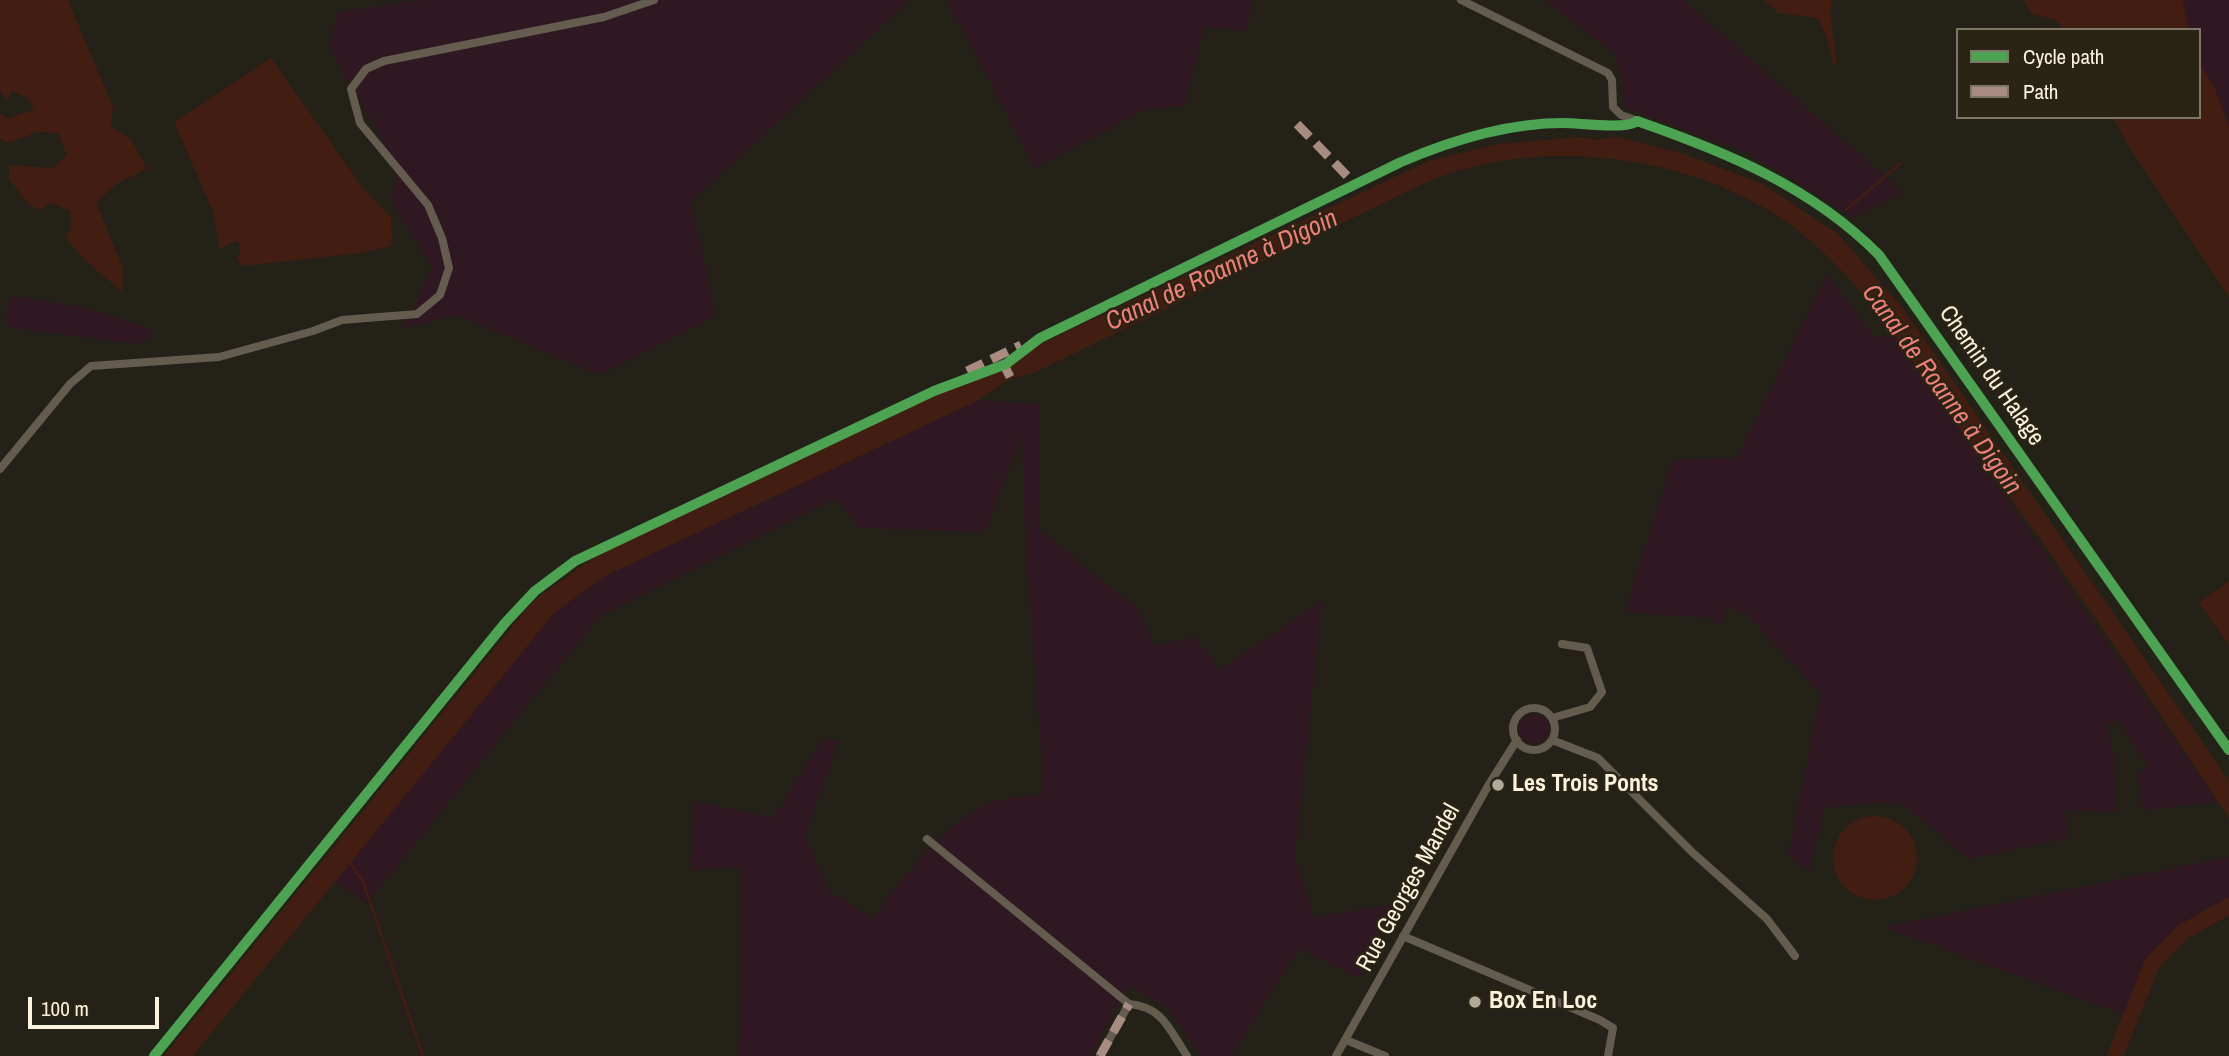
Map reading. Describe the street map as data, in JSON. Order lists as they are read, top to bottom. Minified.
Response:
{"streets":{"street":["Chemin du Halage","Rue Georges Mandel"]},"water":["Canal de Roanne à Digoin"],"places":["Les Trois Ponts","Box En Loc"],"legend":["Cycle path","Path"],"scale_bar":"100 m"}
